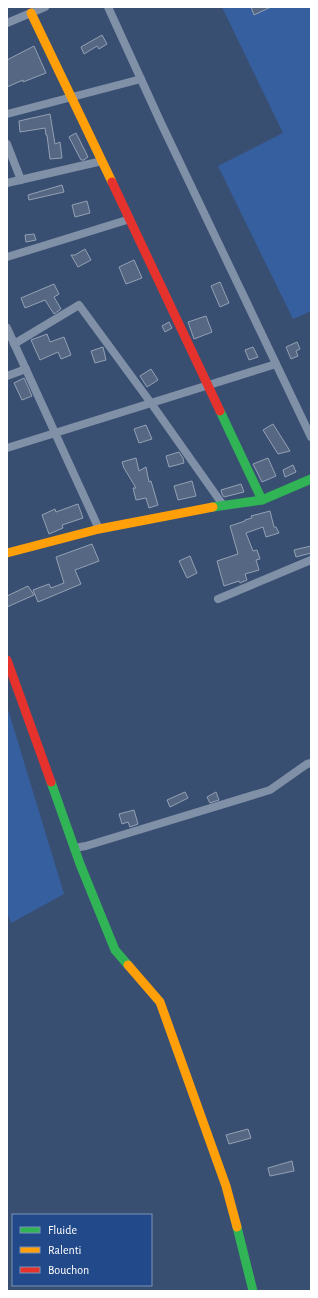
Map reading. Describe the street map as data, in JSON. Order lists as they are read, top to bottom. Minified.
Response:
{"legend":["Fluide","Ralenti","Bouchon"]}
